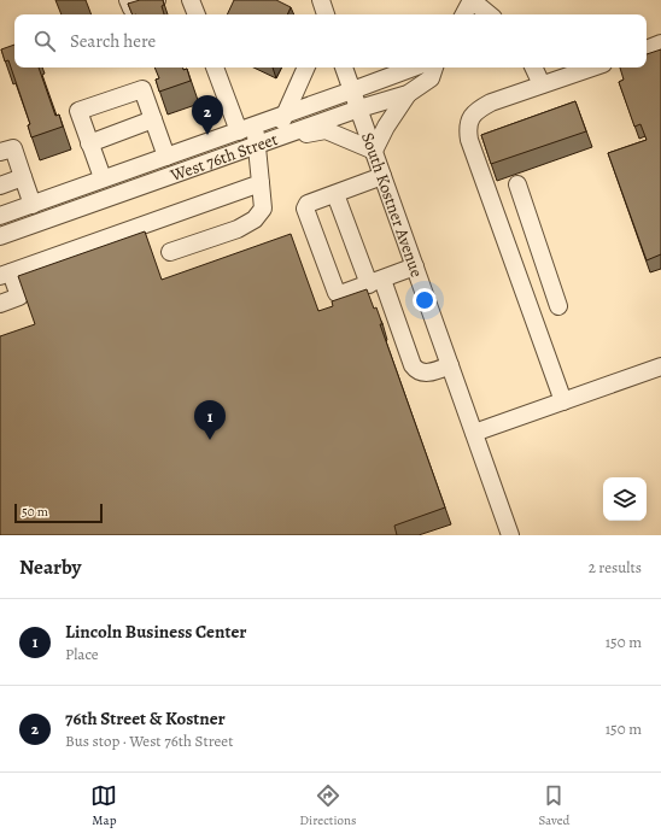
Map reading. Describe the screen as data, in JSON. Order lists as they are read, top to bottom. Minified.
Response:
{"streets":{"street":["West 76th Street","South Kostner Avenue"]},"crossings":[["West 76th Street","South Kostner Avenue"]],"scale_bar":"50 m","page":{"search":"Search here","pins":["2","1"],"scale":"50 m","heading":["Nearby","2 results"],"list":[{"mark":"1","name":"Lincoln Business Center","note":"Place","value":"150 m"},{"mark":"2","name":"76th Street & Kostner","note":"Bus stop · West 76th Street","value":"150 m"}],"nav":["Map","Directions","Saved"]}}
